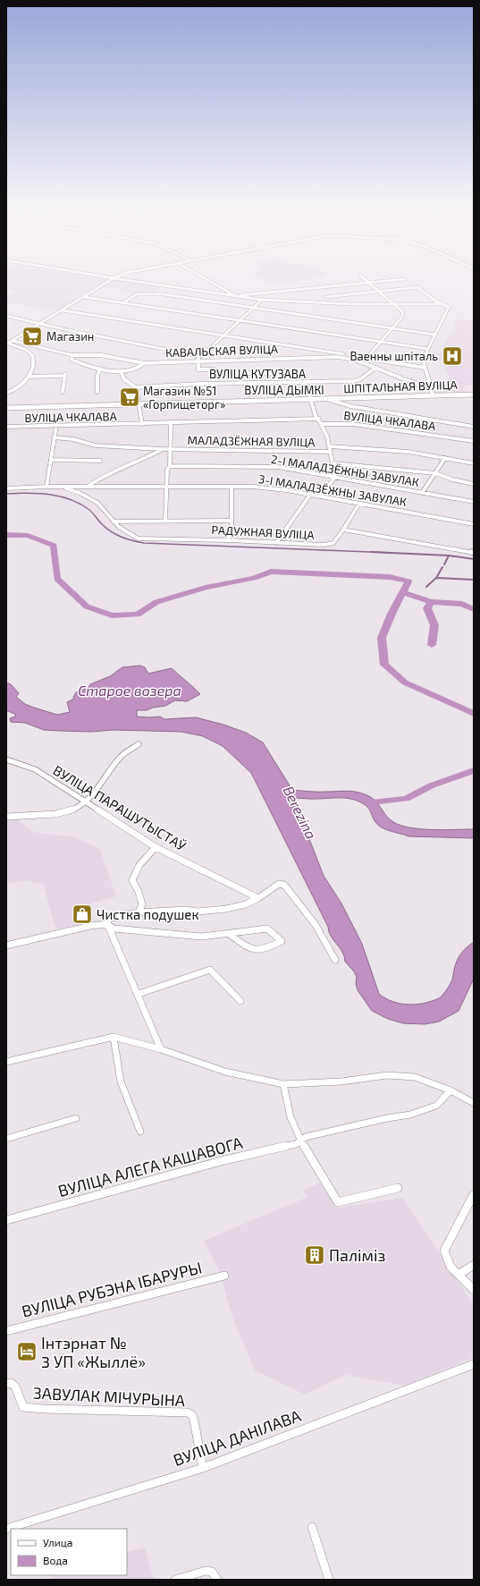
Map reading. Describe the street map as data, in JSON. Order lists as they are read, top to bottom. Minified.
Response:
{"streets":{"main road":["ШПІТАЛЬНАЯ ВУЛІЦА","ВУЛІЦА ДЫМКІ"],"street":["КАВАЛЬСКАЯ ВУЛІЦА","ВУЛІЦА КУТУЗАВА","ВУЛІЦА ЧКАЛАВА","МАЛАДЗЁЖНАЯ ВУЛІЦА","2-І МАЛАДЗЁЖНЫ ЗАВУЛАК","3-І МАЛАДЗЁЖНЫ ЗАВУЛАК","РАДУЖНАЯ ВУЛІЦА","ВУЛІЦА ПАРАШУТЫСТАЎ","ВУЛІЦА АЛЕГА КАШАВОГА","ВУЛІЦА РУБЭНА ІБАРУРЫ","ЗАВУЛАК МІЧУРЫНА","ВУЛІЦА ДАНІЛАВА"]},"crossings":[["КАВАЛЬСКАЯ ВУЛІЦА","ВУЛІЦА КУТУЗАВА"],["ШПІТАЛЬНАЯ ВУЛІЦА","ВУЛІЦА ДЫМКІ"],["ВУЛІЦА ЧКАЛАВА","МАЛАДЗЁЖНАЯ ВУЛІЦА"],["3-І МАЛАДЗЁЖНЫ ЗАВУЛАК","РАДУЖНАЯ ВУЛІЦА"],["ЗАВУЛАК МІЧУРЫНА","ВУЛІЦА ДАНІЛАВА"]],"water":["Старое возера","Berezina"],"places":{"supermarket":["Магазин","Магазин №51 «Горпищеторг»"],"hospital":["Ваенны шпіталь"],"shop":["Чистка подушек"],"building":["Паліміз"],"hotel":["Інтэрнат № 3 УП «Жыллё»"]},"legend":["Улица","Вода"]}
